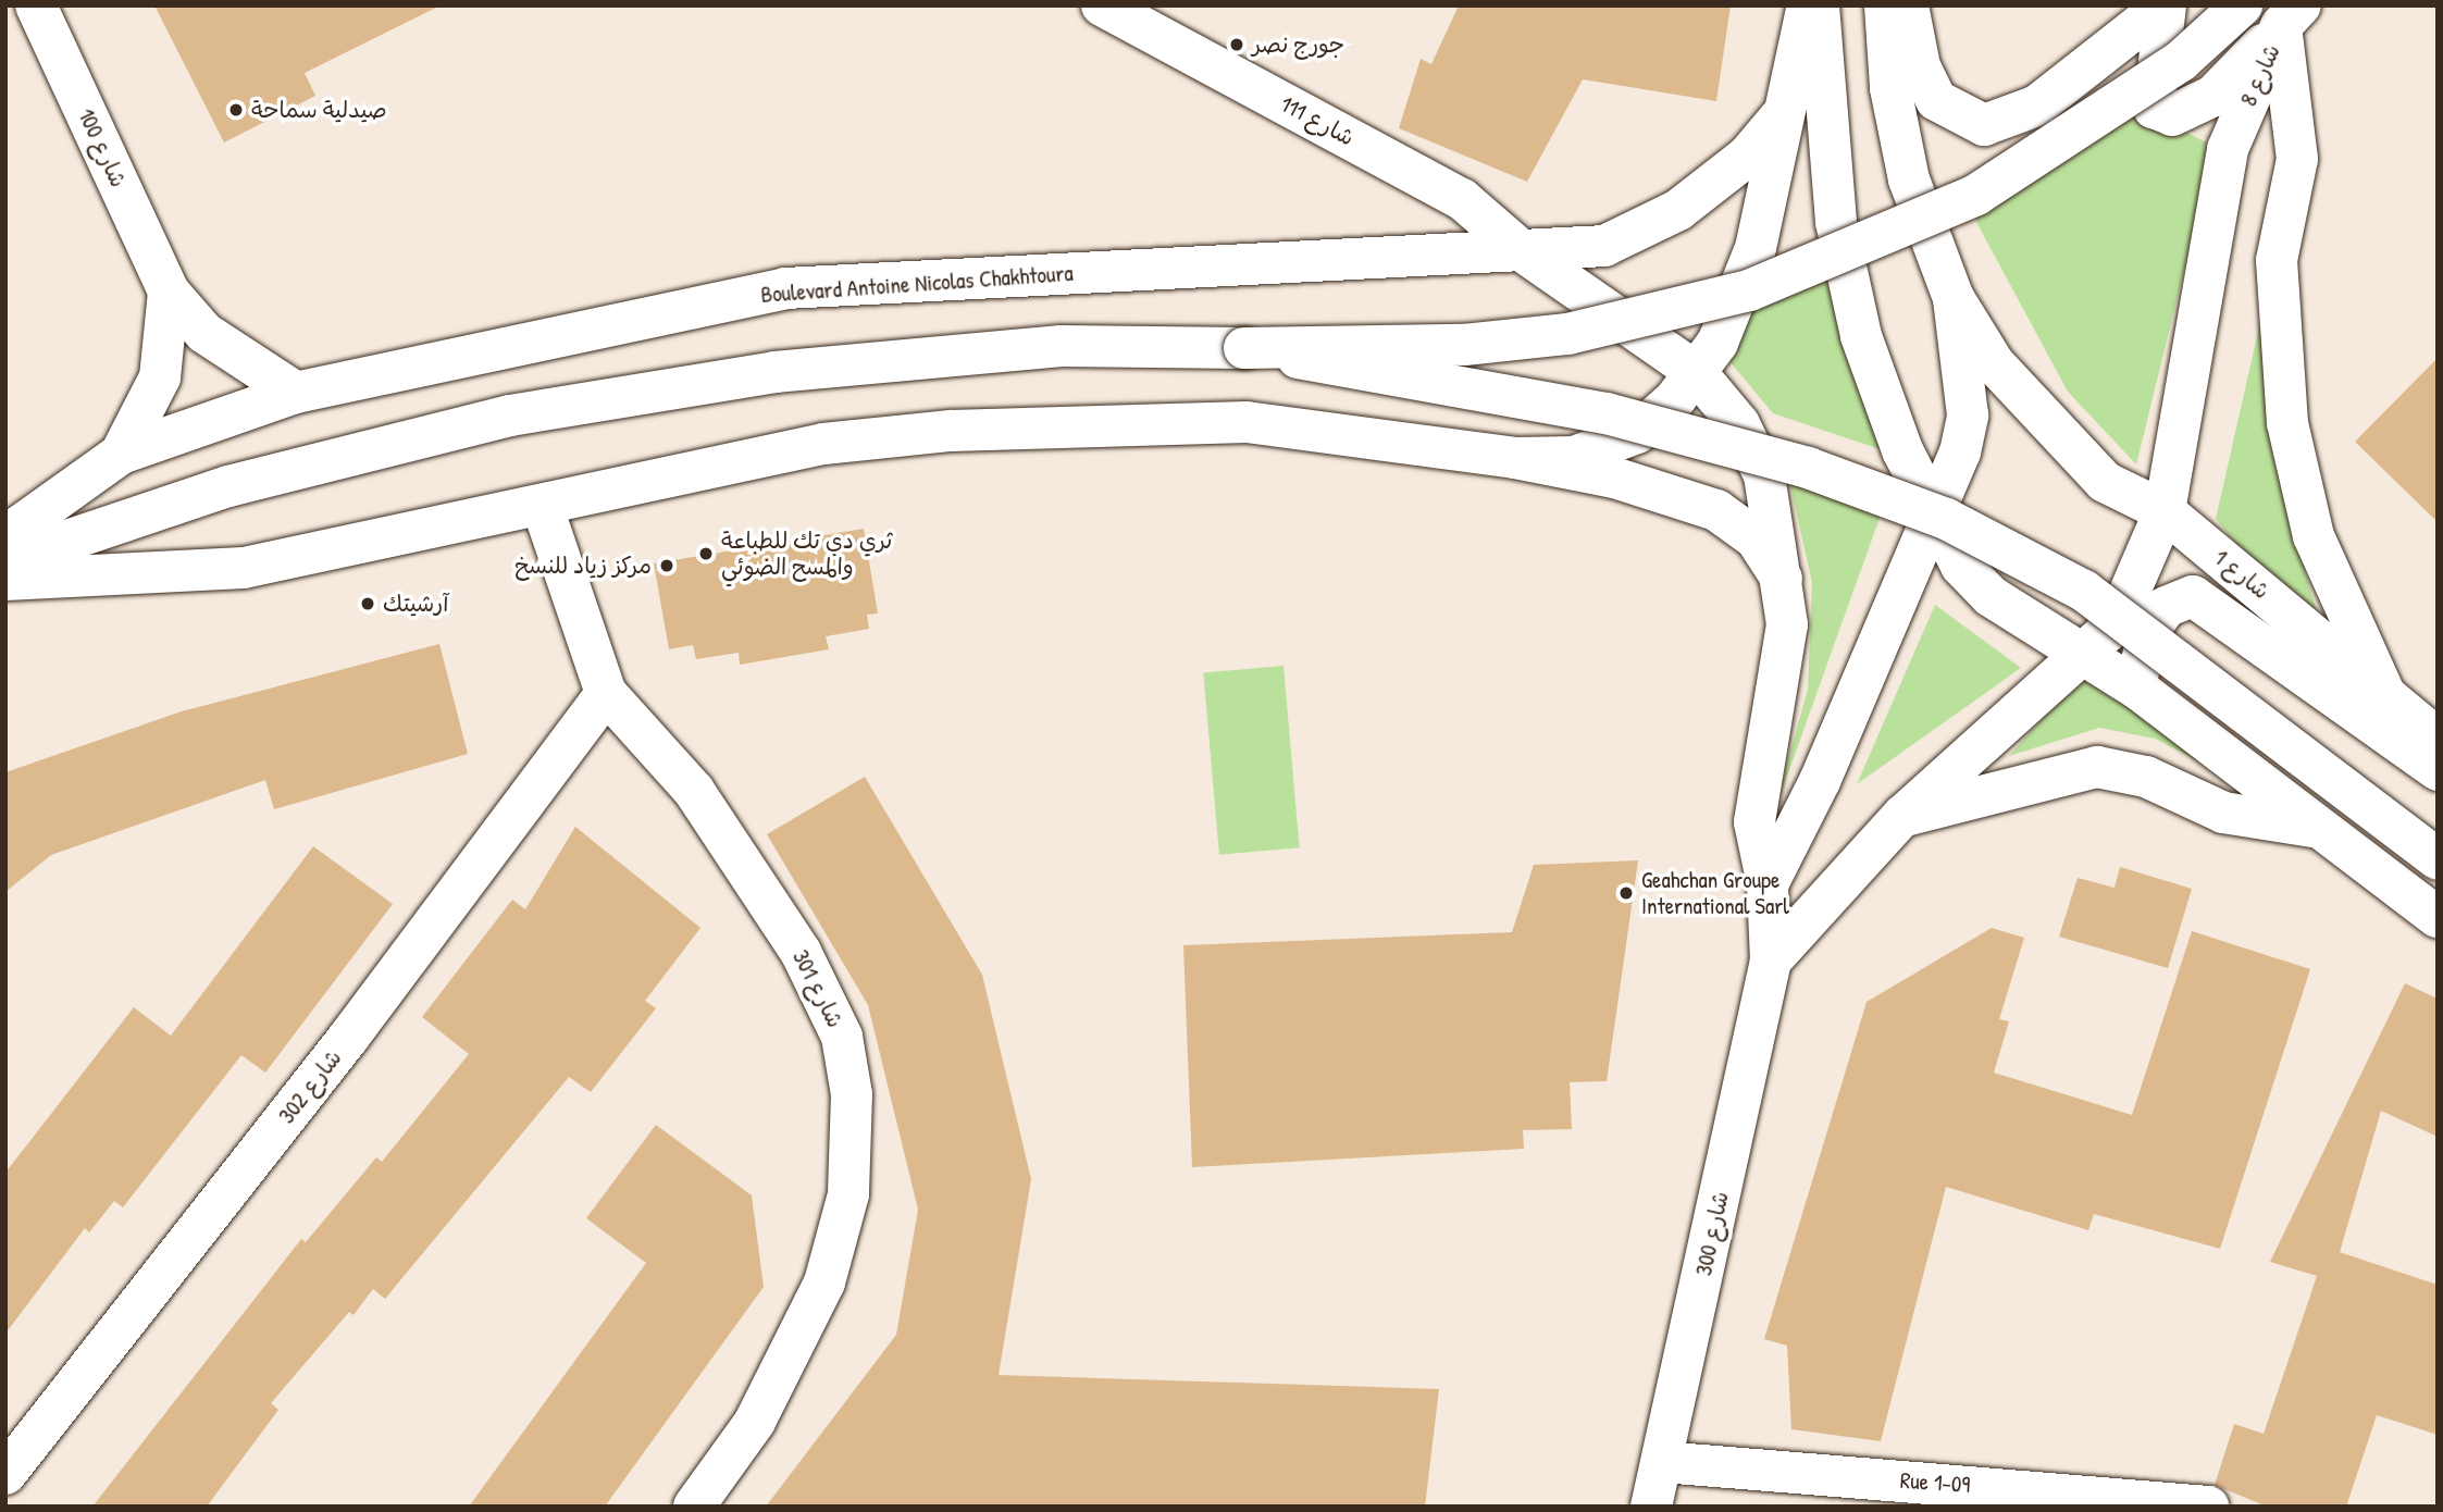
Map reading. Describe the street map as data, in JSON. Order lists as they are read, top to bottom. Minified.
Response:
{"streets":{"main road":["شارع 8","شارع 111","شارع 100","Boulevard Antoine Nicolas Chakhtoura","شارع 1","شارع 301","شارع 302","شارع 300","Rue 1-09"]},"crossings":[["شارع 8","شارع 1"],["شارع 8","شارع 300"],["شارع 111","Boulevard Antoine Nicolas Chakhtoura"],["شارع 111","شارع 300"],["شارع 301","شارع 302"],["شارع 300","Rue 1-09"]],"places":["جورج نصر","صيدلية سماحة","ثري دي تك للطباعة والمسح الضوئي","مركز زياد للنسخ","آرشيتك","Geahchan Groupe International Sarl"]}
